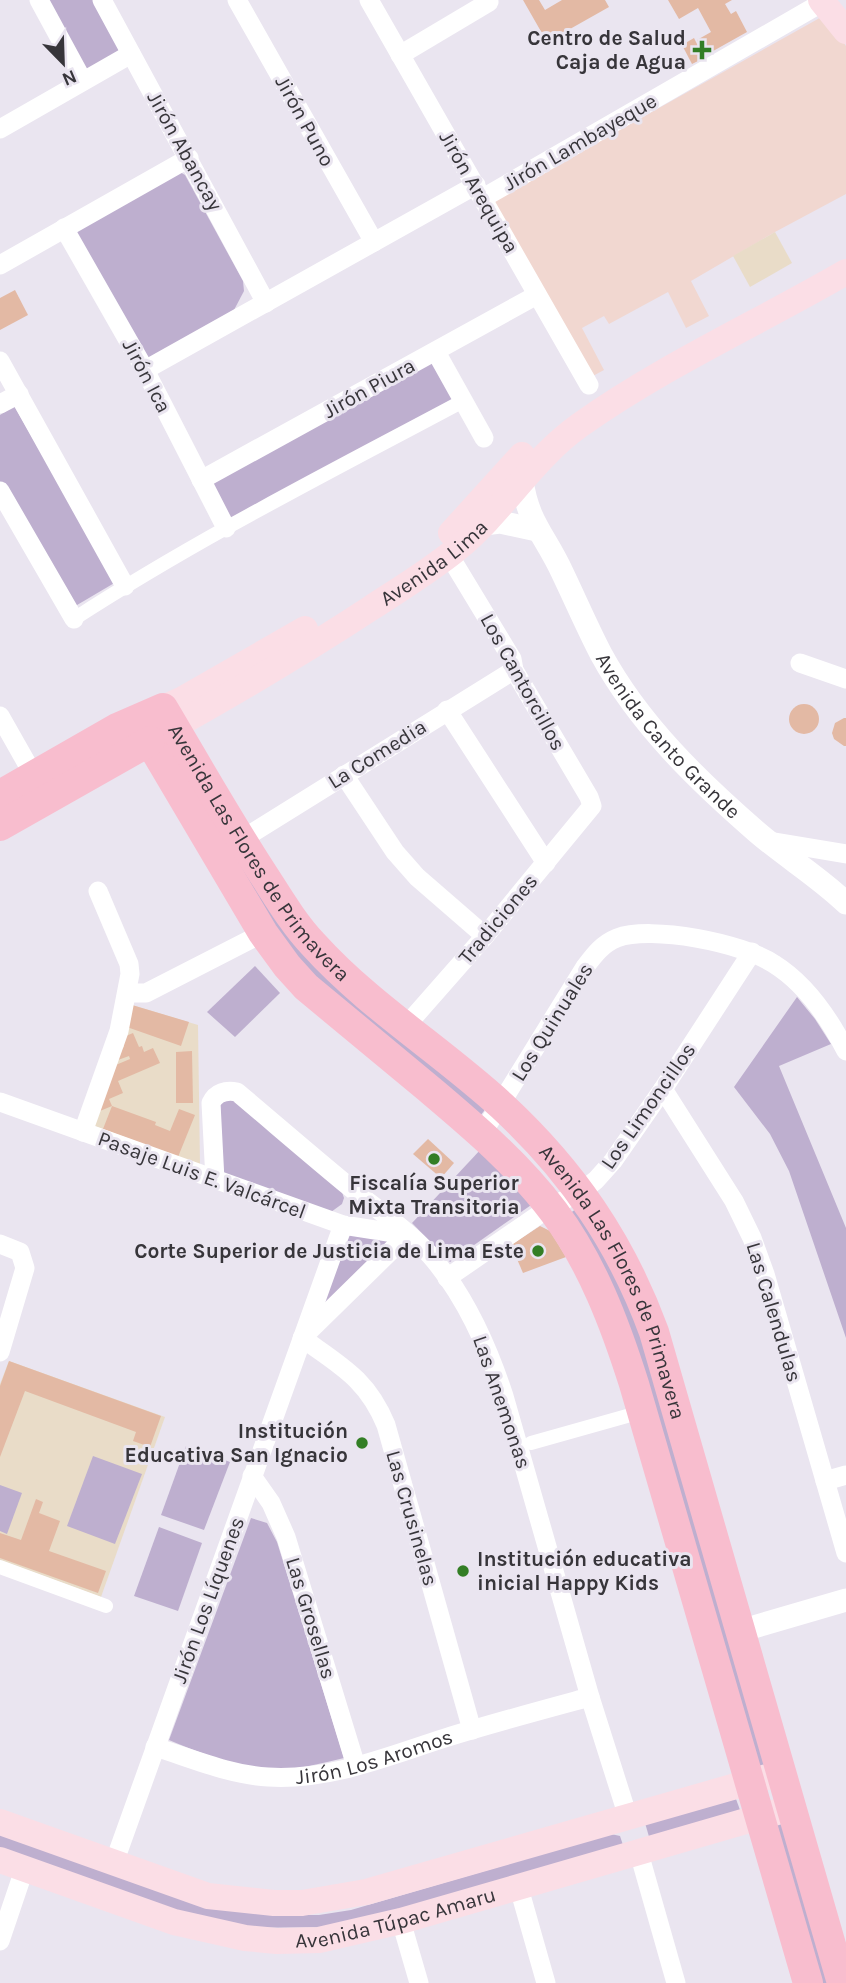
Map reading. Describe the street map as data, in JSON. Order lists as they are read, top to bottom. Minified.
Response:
{"streets":{"main road":["Avenida Lima","Avenida Las Flores de Primavera","Avenida Túpac Amaru"],"street":["Jirón Puno","Jirón Lambayeque","Jirón Abancay","Jirón Arequipa","Jirón Ica","Jirón Piura","Los Cantorcillos","Avenida Canto Grande","La Comedia","Tradiciones","Los Quinuales","Los Limoncillos","Pasaje Luis E. Valcárcel","Las Calendulas","Las Anemonas","Las Crusinelas","Jirón Los Líquenes","Las Grosellas","Jirón Los Aromos"]},"crossings":[["Jirón Puno","Jirón Lambayeque"],["Jirón Lambayeque","Jirón Abancay"],["Jirón Lambayeque","Jirón Arequipa"],["Jirón Lambayeque","Jirón Ica"],["Jirón Arequipa","Jirón Piura"],["Jirón Ica","Jirón Piura"],["Avenida Lima","Los Cantorcillos"],["Avenida Lima","Avenida Canto Grande"],["Avenida Lima","Avenida Las Flores de Primavera"],["Los Cantorcillos","La Comedia"],["Los Cantorcillos","Tradiciones"],["La Comedia","Avenida Las Flores de Primavera"],["Avenida Las Flores de Primavera","Tradiciones"],["Avenida Las Flores de Primavera","Los Quinuales"],["Avenida Las Flores de Primavera","Los Limoncillos"],["Avenida Las Flores de Primavera","Avenida Túpac Amaru"],["Los Quinuales","Los Limoncillos"],["Los Limoncillos","Las Calendulas"],["Los Limoncillos","Las Anemonas"],["Pasaje Luis E. Valcárcel","Las Anemonas"],["Pasaje Luis E. Valcárcel","Jirón Los Líquenes"],["Las Anemonas","Jirón Los Líquenes"],["Las Anemonas","Jirón Los Aromos"],["Las Anemonas","Avenida Túpac Amaru"],["Las Crusinelas","Jirón Los Líquenes"],["Las Crusinelas","Jirón Los Aromos"],["Jirón Los Líquenes","Las Grosellas"],["Jirón Los Líquenes","Jirón Los Aromos"],["Jirón Los Líquenes","Avenida Túpac Amaru"],["Las Grosellas","Jirón Los Aromos"]],"places":{"health":["Centro de Salud Caja de Agua"],"other":["Fiscalía Superior Mixta Transitoria","Corte Superior de Justicia de Lima Este","Institución Educativa San Ignacio","Institución educativa inicial Happy Kids"]},"north":"bottom right"}
